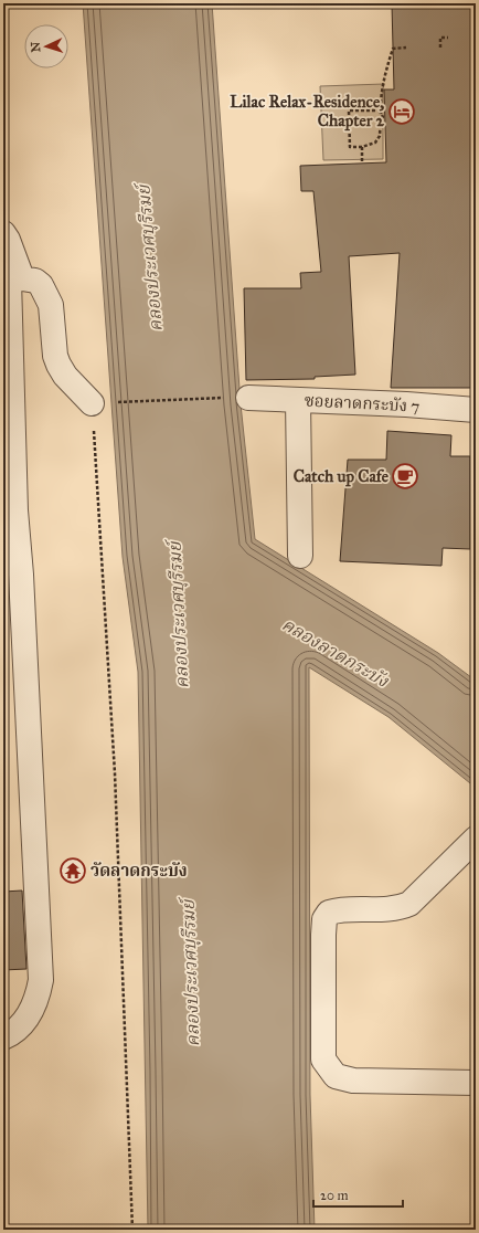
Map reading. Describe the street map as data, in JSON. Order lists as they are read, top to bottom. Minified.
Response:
{"streets":{"street":["ซอยลาดกระบัง 7"]},"water":["คลองประเวศบุรีรมย์","คลองลาดกระบัง"],"places":{"hotel":["Lilac Relax-Residence, Chapter 2"],"cafe":["Catch up Cafe"],"temple":["วัดลาดกระบัง"]},"scale_bar":"20 m","north":"left"}
